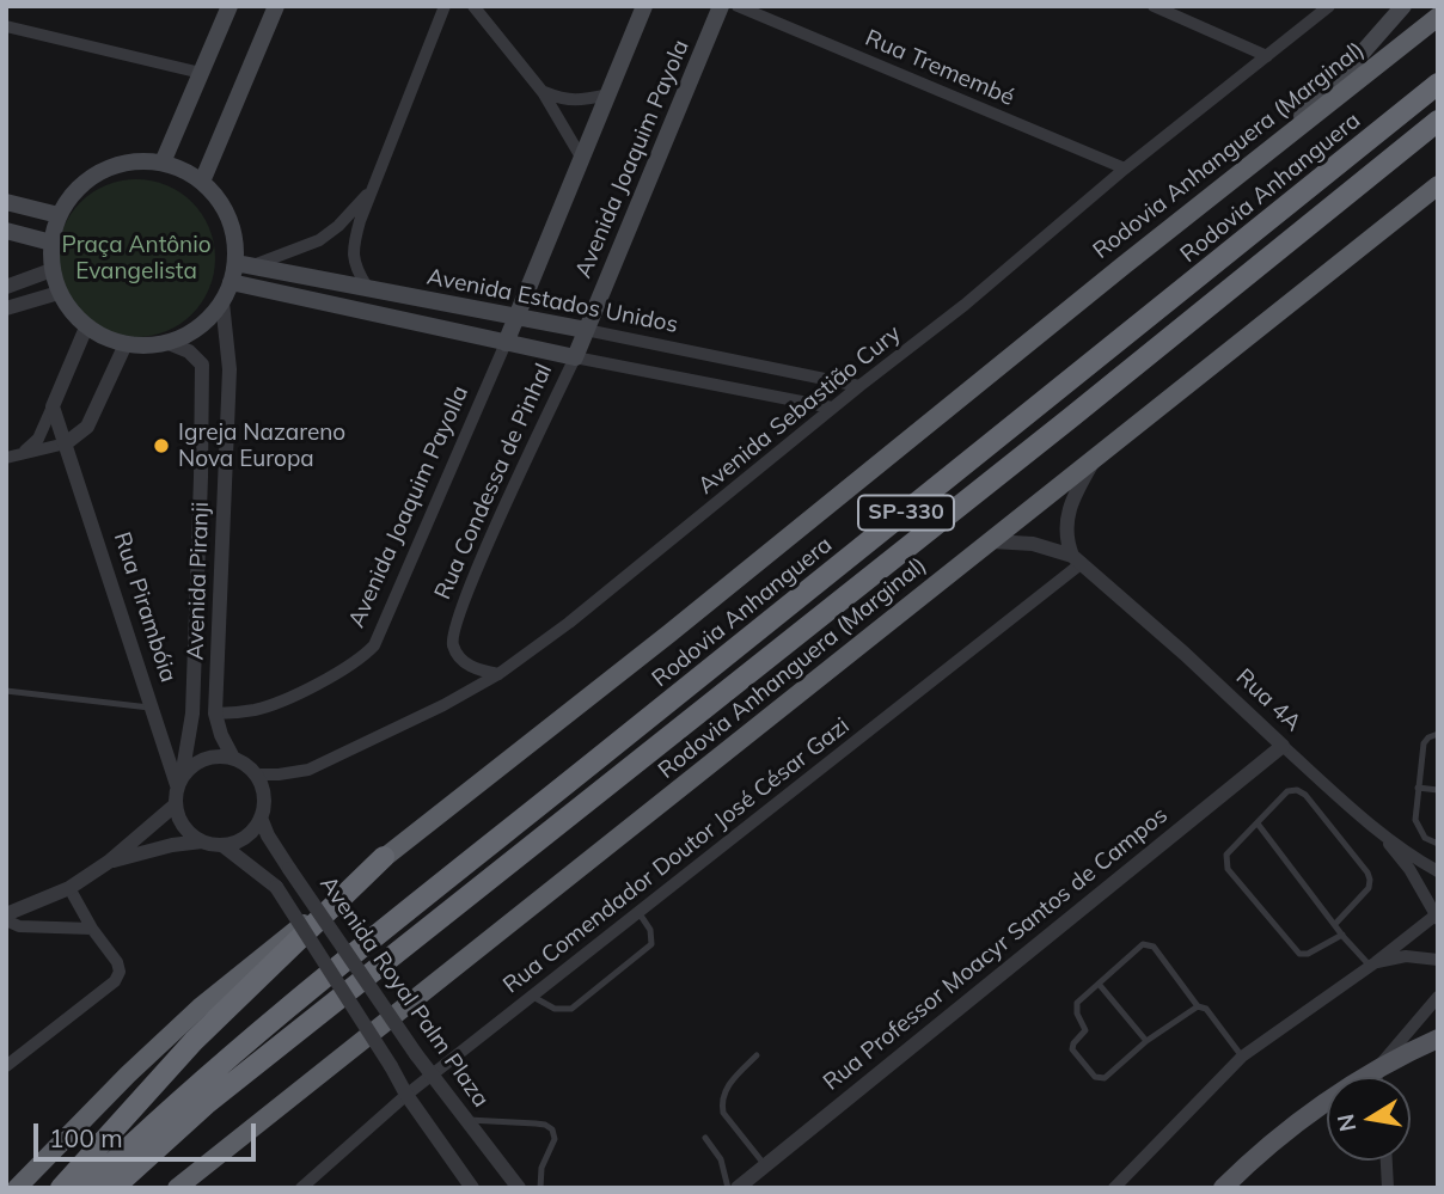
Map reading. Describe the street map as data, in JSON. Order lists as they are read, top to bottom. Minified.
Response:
{"streets":{"highway":["Rodovia Anhanguera (Marginal)","Rodovia Anhanguera","SP-330"],"main road":["Avenida Joaquim Payola","Avenida Estados Unidos","Rua Condessa de Pinhal","Avenida Joaquim Payolla"],"street":["Rua Tremembé","Avenida Sebastião Cury","Avenida Piranji","Rua Pirambóia","Rua 4A","Rua Comendador Doutor José César Gazi","Rua Professor Moacyr Santos de Campos","Avenida Royal Palm Plaza"]},"crossings":[["Rua Tremembé","Avenida Sebastião Cury"],["Rodovia Anhanguera (Marginal)","Rua 4A"],["Avenida Joaquim Payola","Avenida Estados Unidos"],["Avenida Joaquim Payola","Rua Condessa de Pinhal"],["Avenida Estados Unidos","Avenida Sebastião Cury"],["Avenida Estados Unidos","Rua Condessa de Pinhal"],["Avenida Estados Unidos","Avenida Joaquim Payolla"],["Avenida Estados Unidos","Avenida Piranji"],["Avenida Sebastião Cury","Rua Condessa de Pinhal"],["Avenida Sebastião Cury","Avenida Piranji"],["Avenida Sebastião Cury","Rua Pirambóia"],["Avenida Sebastião Cury","Avenida Royal Palm Plaza"],["Avenida Joaquim Payolla","Avenida Piranji"],["Avenida Piranji","Rua Pirambóia"],["Avenida Piranji","Avenida Royal Palm Plaza"],["Rua Pirambóia","Avenida Royal Palm Plaza"],["Rua 4A","Rua Comendador Doutor José César Gazi"],["Rua 4A","Rua Professor Moacyr Santos de Campos"],["Rua Comendador Doutor José César Gazi","Avenida Royal Palm Plaza"]],"parks":["Praça Antônio Evangelista"],"places":["Igreja Nazareno Nova Europa"],"scale_bar":"100 m","north":"left"}
